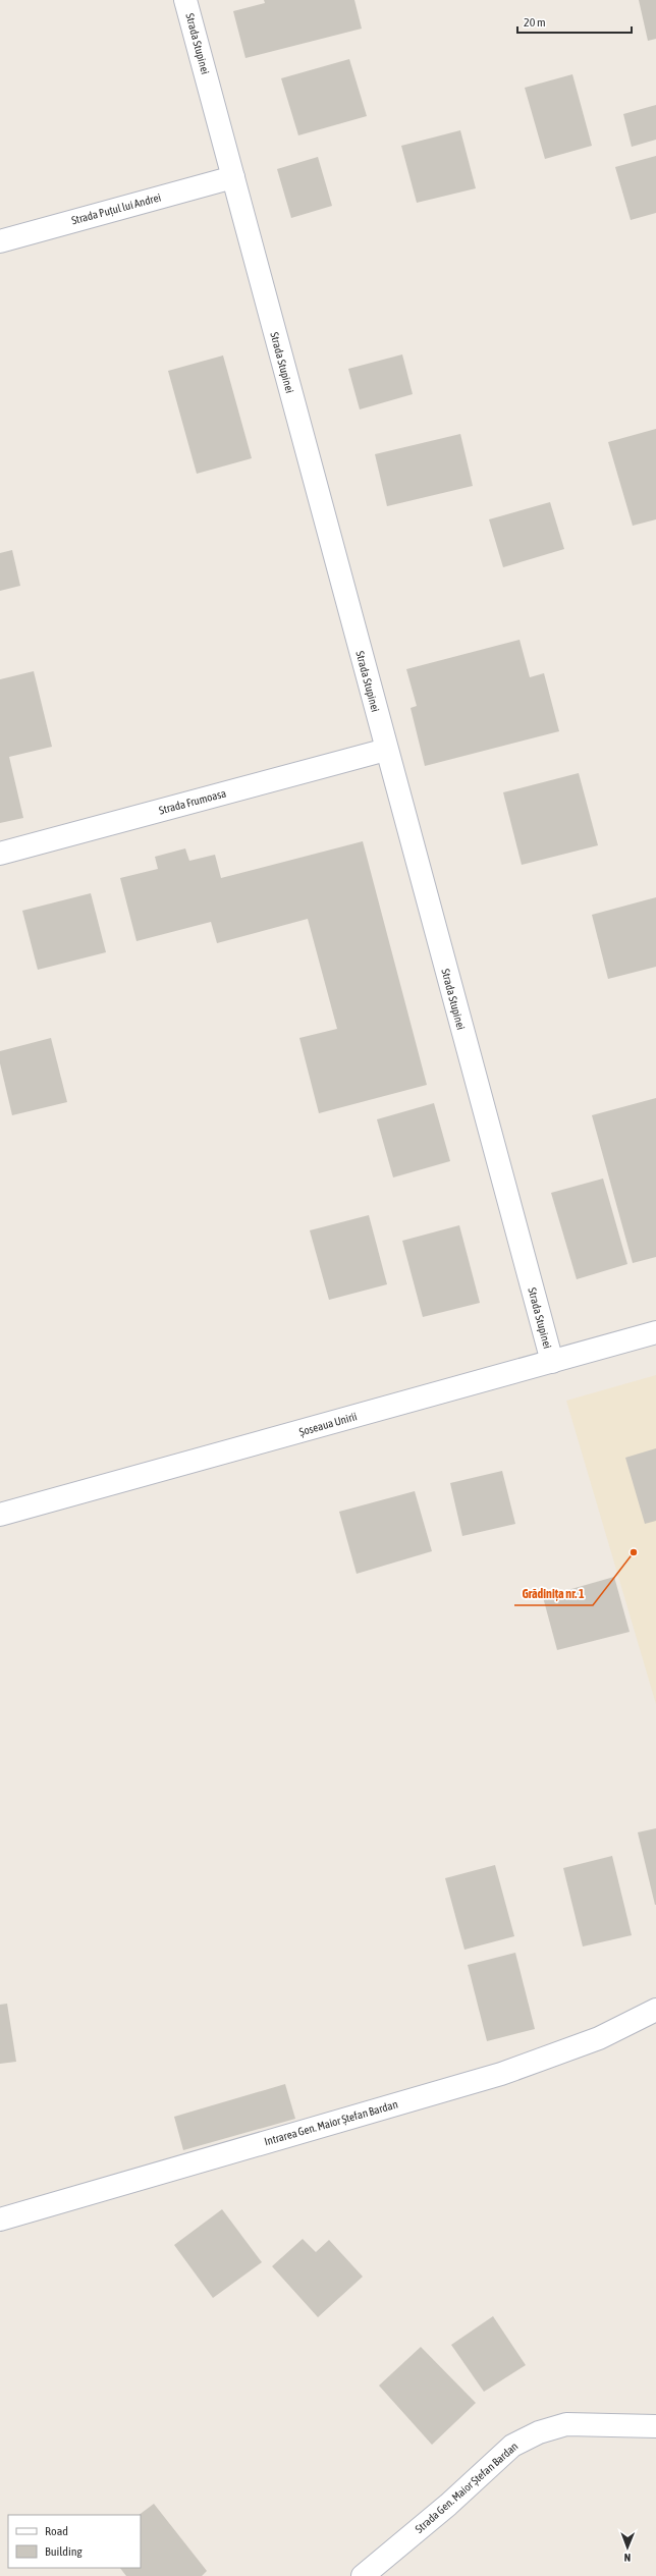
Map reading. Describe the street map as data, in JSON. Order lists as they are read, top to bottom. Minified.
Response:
{"streets":{"street":["Strada Stupinei","Strada Puțul lui Andrei","Strada Frumoasa","Șoseaua Unirii","Intrarea Gen. Maior Ștefan Bardan","Strada Gen. Maior Ștefan Bardan"]},"crossings":[["Strada Stupinei","Strada Puțul lui Andrei"],["Strada Stupinei","Strada Frumoasa"],["Strada Stupinei","Șoseaua Unirii"]],"places":["Grădinița nr. 1"],"legend":["Road","Building"],"scale_bar":"20 m","north":"bottom"}
